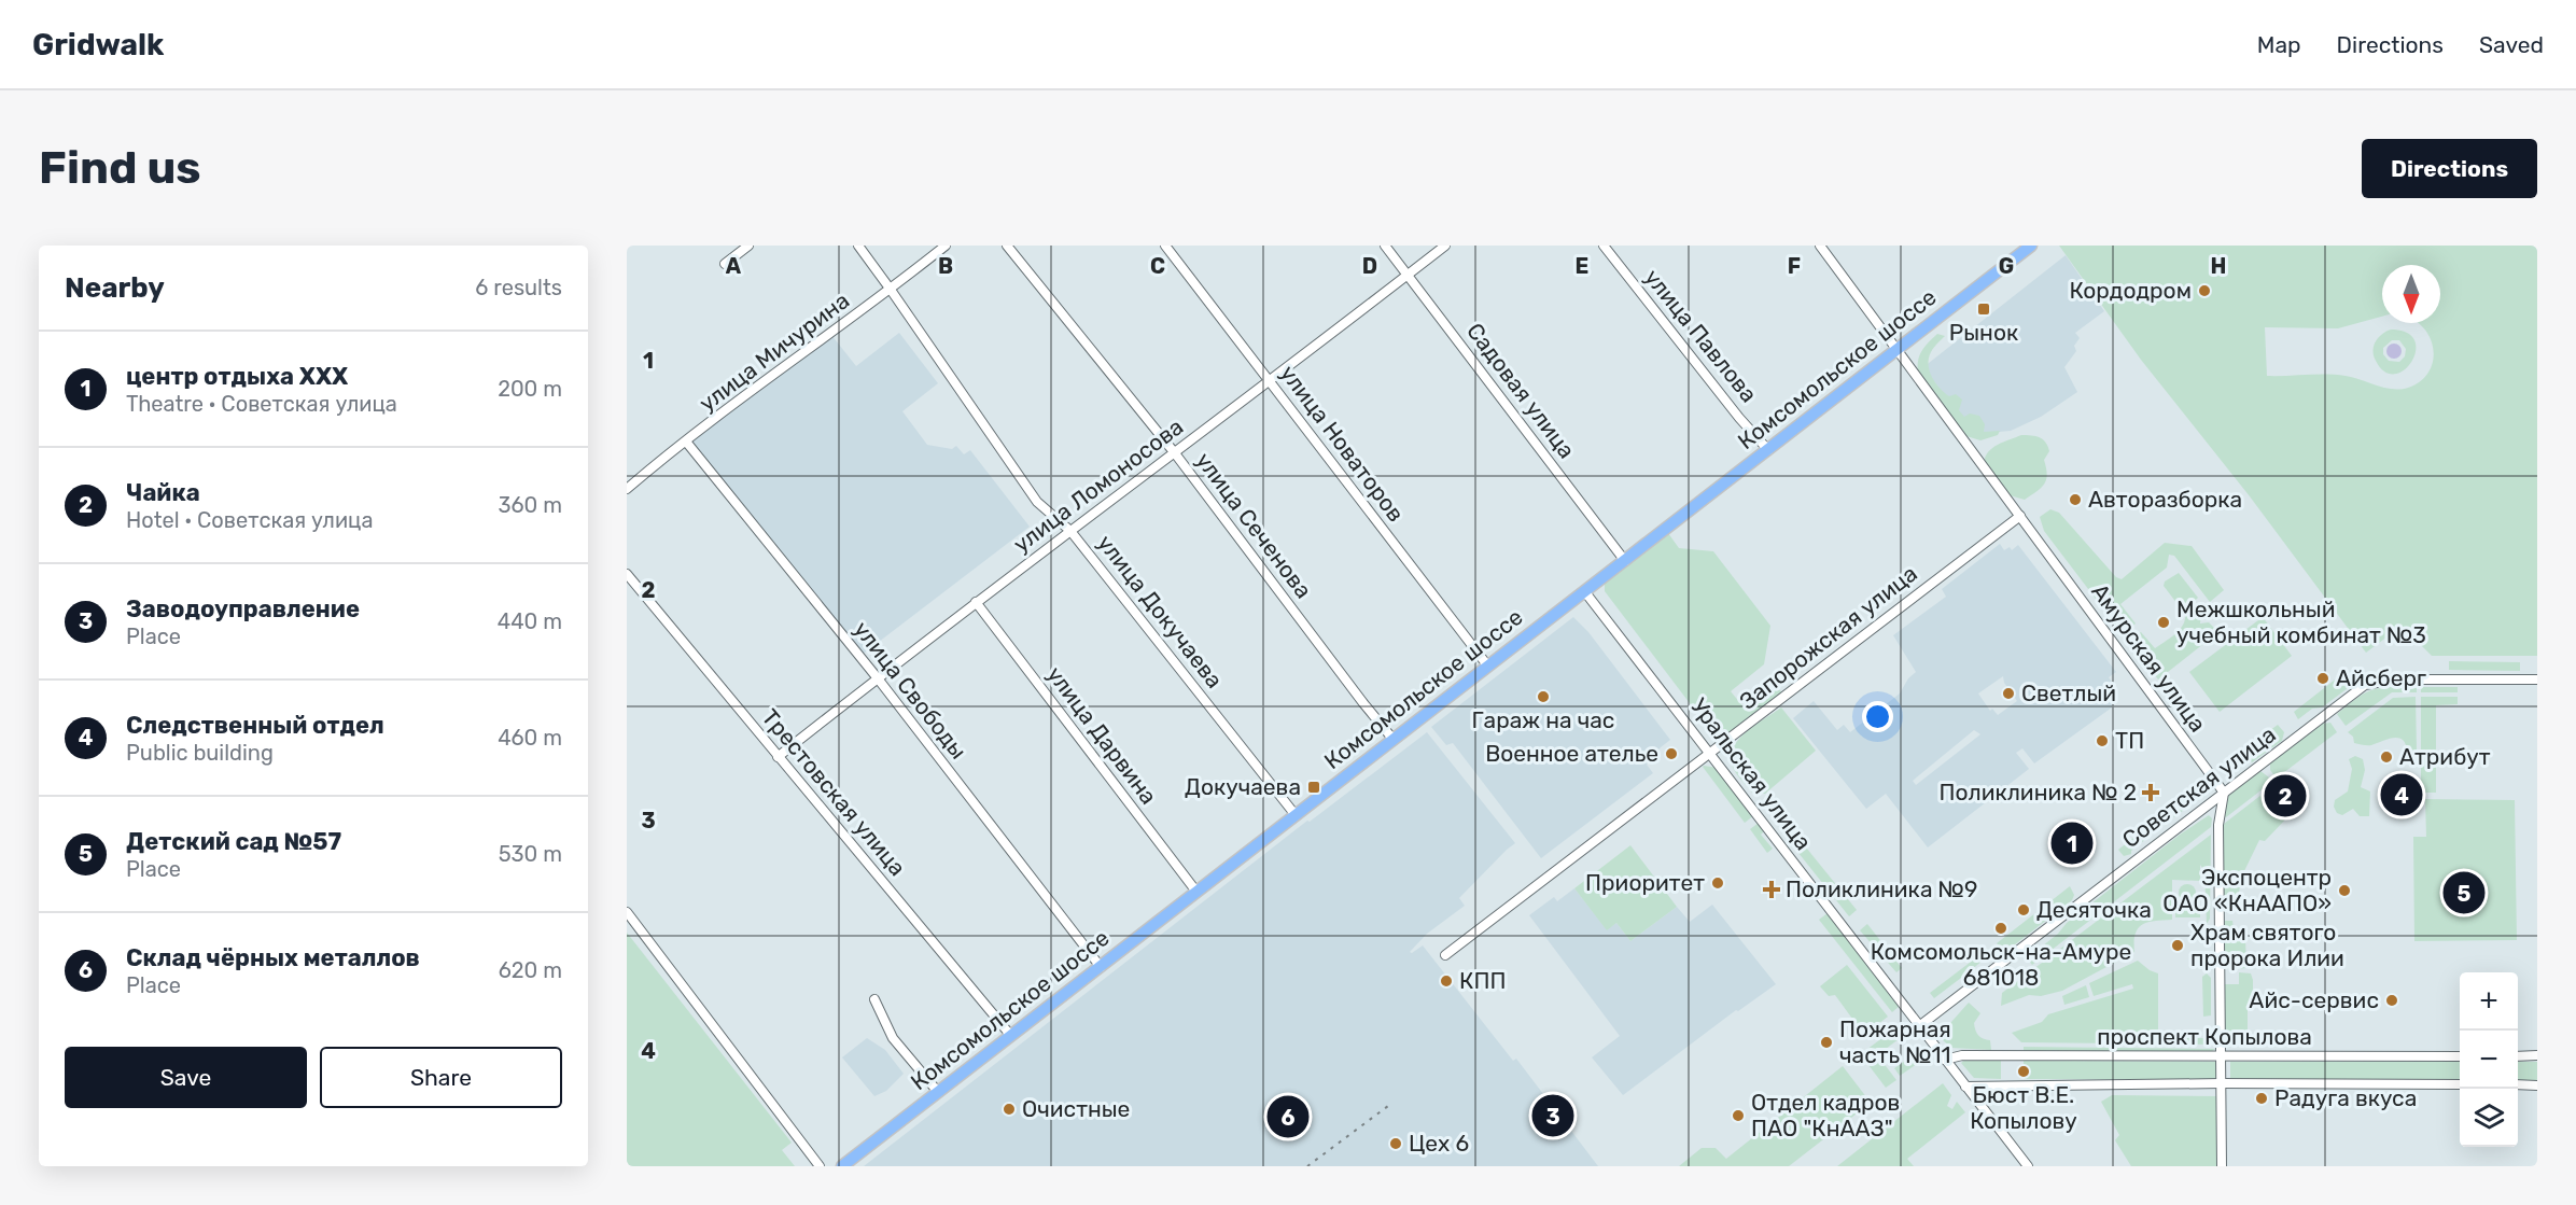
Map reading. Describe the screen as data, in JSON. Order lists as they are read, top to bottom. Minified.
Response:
{"streets":{"main road":["Комсомольское шоссе"],"street":["улица Павлова","улица Мичурина","Садовая улица","улица Новаторов","улица Ломоносова","улица Сеченова","улица Докучаева","Запорожская улица","Амурская улица","улица Свободы","улица Дарвина","Уральская улица","Советская улица","Трестовская улица","проспект Копылова"]},"crossings":[["улица Павлова","Комсомольское шоссе"],["улица Мичурина","улица Докучаева"],["улица Мичурина","улица Свободы"],["Комсомольское шоссе","Садовая улица"],["Комсомольское шоссе","улица Новаторов"],["Комсомольское шоссе","улица Сеченова"],["Комсомольское шоссе","улица Докучаева"],["Комсомольское шоссе","Амурская улица"],["Комсомольское шоссе","улица Свободы"],["Комсомольское шоссе","улица Дарвина"],["Комсомольское шоссе","Уральская улица"],["Комсомольское шоссе","Трестовская улица"],["Садовая улица","улица Ломоносова"],["улица Новаторов","улица Ломоносова"],["улица Ломоносова","улица Сеченова"],["улица Ломоносова","улица Докучаева"],["улица Ломоносова","улица Свободы"],["улица Ломоносова","улица Дарвина"],["улица Ломоносова","Трестовская улица"],["Запорожская улица","Амурская улица"],["Запорожская улица","Уральская улица"],["Амурская улица","Советская улица"],["Уральская улица","Советская улица"],["Уральская улица","проспект Копылова"]],"places":{"other":["Кордодром","Авторазборка","Межшкольный учебный комбинат №3","Айсберг","Светлый","Гараж на час","ТП","Военное ателье","Атрибут","Приоритет","Экспоцентр ОАО «КнААПО»","Десяточка","Комсомольск-на-Амуре 681018","Храм святого пророка Илии","КПП","Айс-сервис","Пожарная часть №11","Бюст В.Е. Копылову","Радуга вкуса","Очистные","Отдел кадров ПАО \"КнААЗ\"","Цех 6"],"transit":["Рынок","Докучаева"],"health":["Поликлиника № 2","Поликлиника №9"]},"north":"bottom","page":{"header":"Gridwalk","nav":["Map","Directions","Saved"],"buttons":["Directions",["Save","Share"]],"title":"Find us","heading":["Nearby","6 results"],"list":[{"mark":"1","name":"центр отдыха ХХХ","note":"Theatre · Советская улица","value":"200 m"},{"mark":"2","name":"Чайка","note":"Hotel · Советская улица","value":"360 m"},{"mark":"3","name":"Заводоуправление","note":"Place","value":"440 m"},{"mark":"4","name":"Следственный отдел","note":"Public building","value":"460 m"},{"mark":"5","name":"Детский сад №57","note":"Place","value":"530 m"},{"mark":"6","name":"Склад чёрных металлов","note":"Place","value":"620 m"}],"pins":["4","2","1","5","3","6"],"map_buttons":["+","−"]},"grid":{"columns":["A","B","C","D","E","F","G","H"],"rows":["1","2","3","4"]}}
